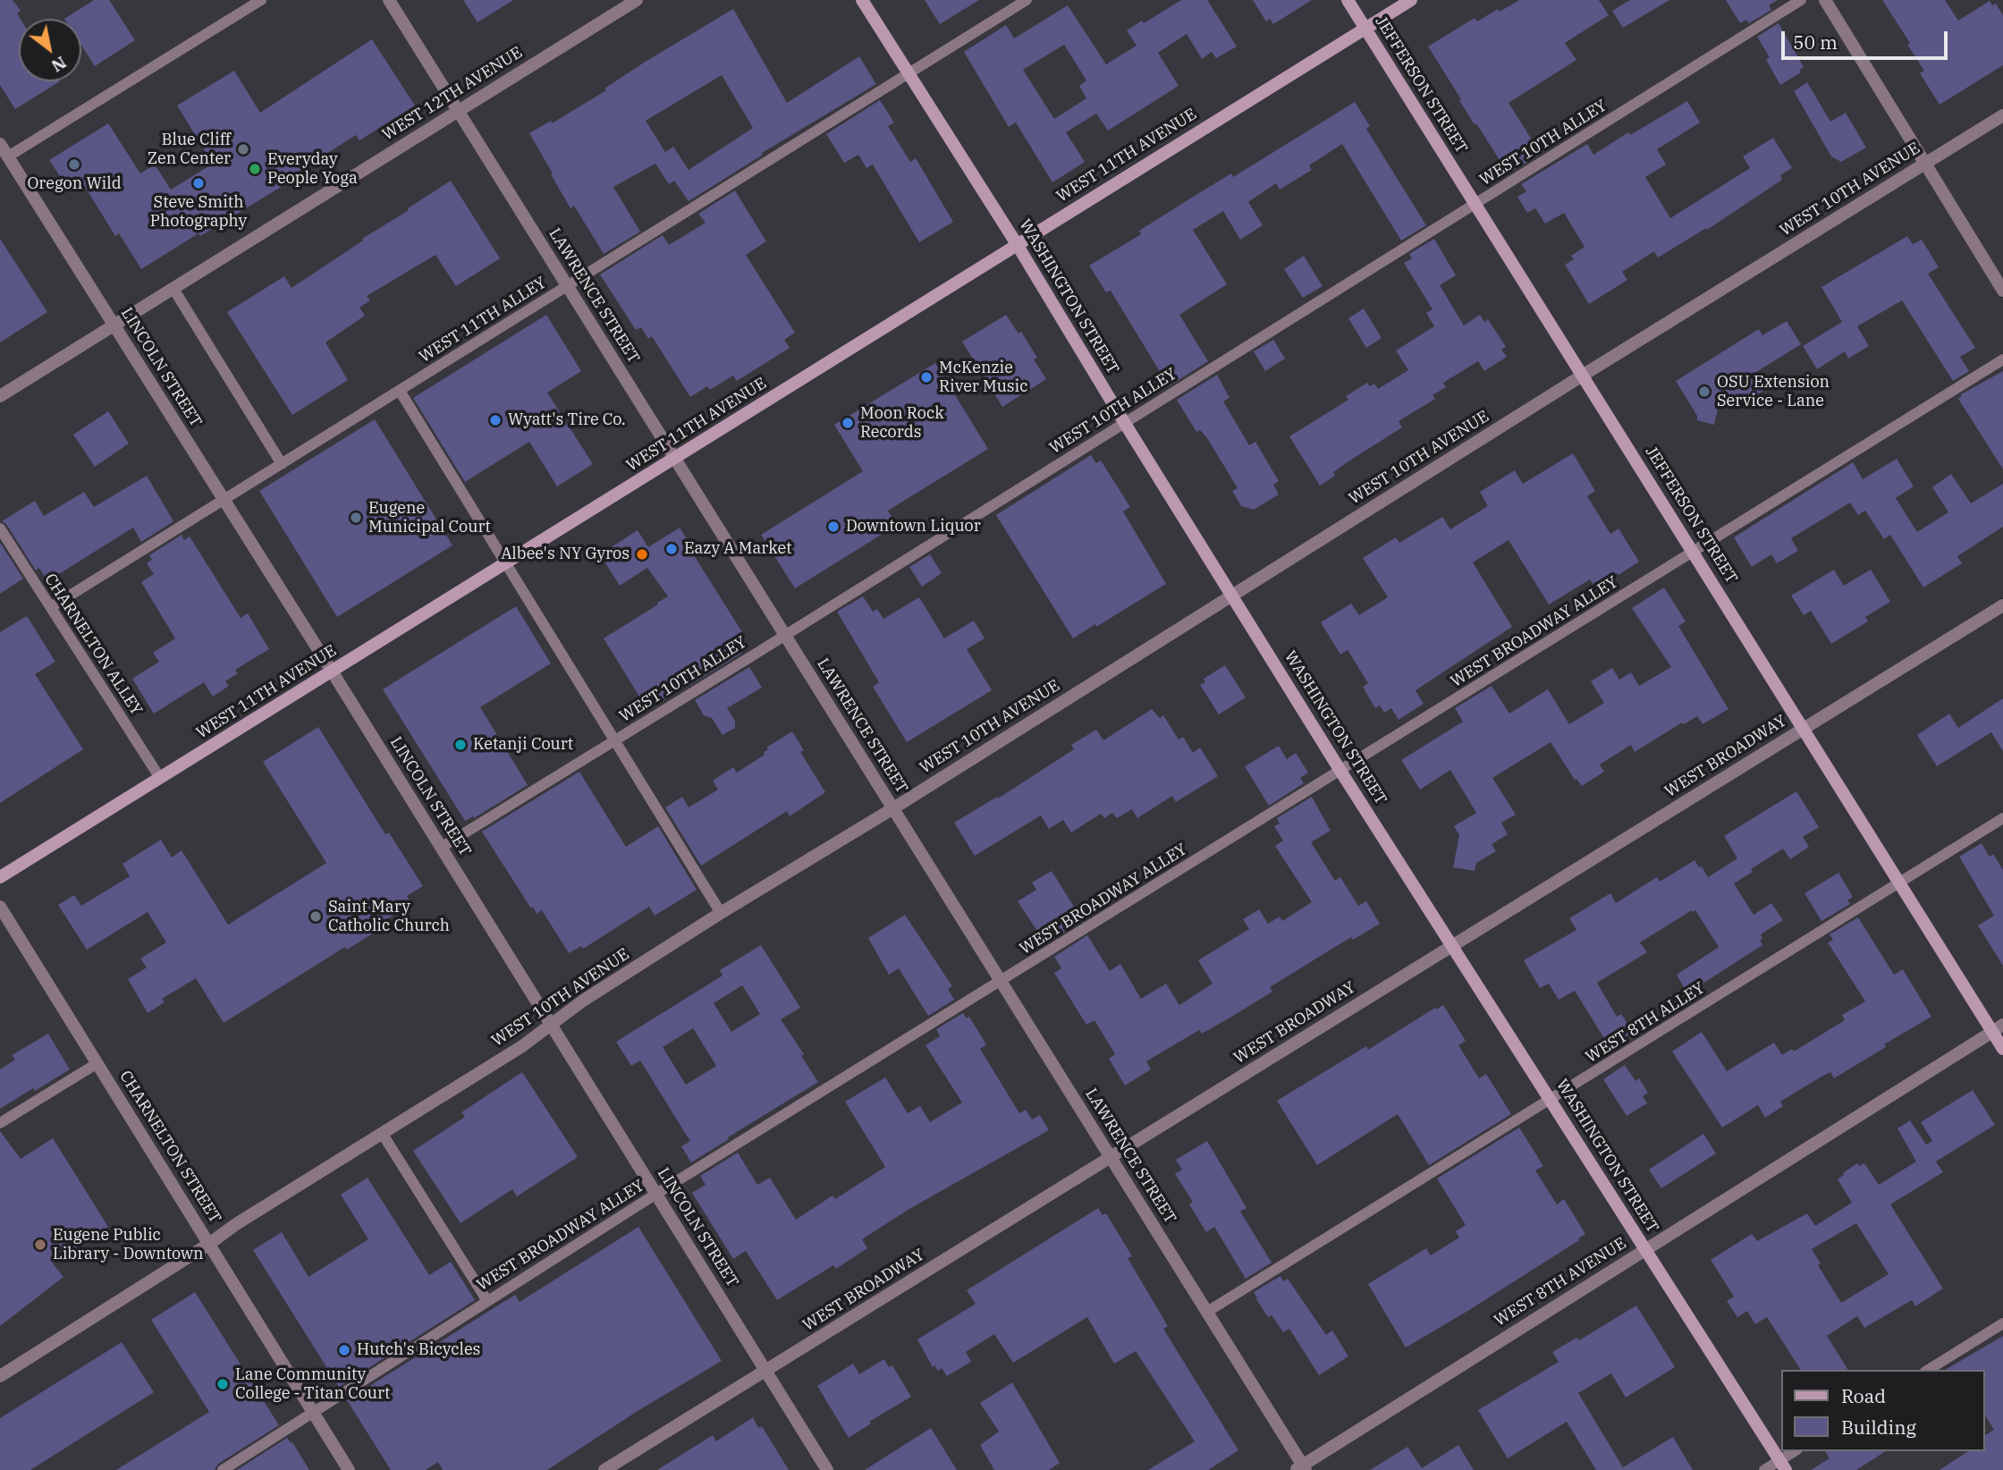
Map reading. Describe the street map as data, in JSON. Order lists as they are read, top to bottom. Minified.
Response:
{"streets":{"main road":["JEFFERSON STREET","WEST 11TH AVENUE","WASHINGTON STREET"],"street":["WEST 12TH AVENUE","WEST 10TH AVENUE","LAWRENCE STREET","LINCOLN STREET","WEST BROADWAY","CHARNELTON STREET","WEST 8TH AVENUE"],"lane":["WEST 10TH ALLEY","WEST 11TH ALLEY","WEST BROADWAY ALLEY","CHARNELTON ALLEY","WEST 8TH ALLEY"]},"crossings":[["JEFFERSON STREET","WEST 10TH ALLEY"],["JEFFERSON STREET","WEST 11TH AVENUE"],["JEFFERSON STREET","WEST 10TH AVENUE"],["JEFFERSON STREET","WEST BROADWAY ALLEY"],["JEFFERSON STREET","WEST BROADWAY"],["JEFFERSON STREET","WEST 8TH ALLEY"],["JEFFERSON STREET","WEST 8TH AVENUE"],["WEST 12TH AVENUE","LAWRENCE STREET"],["WEST 12TH AVENUE","LINCOLN STREET"],["WEST 10TH ALLEY","LAWRENCE STREET"],["WEST 10TH ALLEY","WASHINGTON STREET"],["WEST 10TH ALLEY","LINCOLN STREET"],["WEST 11TH AVENUE","LAWRENCE STREET"],["WEST 11TH AVENUE","WASHINGTON STREET"],["WEST 11TH AVENUE","LINCOLN STREET"],["WEST 11TH AVENUE","CHARNELTON ALLEY"],["WEST 10TH AVENUE","LAWRENCE STREET"],["WEST 10TH AVENUE","WASHINGTON STREET"],["WEST 10TH AVENUE","LINCOLN STREET"],["WEST 10TH AVENUE","CHARNELTON STREET"],["LAWRENCE STREET","WEST 11TH ALLEY"],["LAWRENCE STREET","WEST BROADWAY ALLEY"],["LAWRENCE STREET","WEST BROADWAY"],["LAWRENCE STREET","WEST 8TH ALLEY"],["LAWRENCE STREET","WEST 8TH AVENUE"],["WASHINGTON STREET","WEST 11TH ALLEY"],["WASHINGTON STREET","WEST BROADWAY ALLEY"],["WASHINGTON STREET","WEST BROADWAY"],["WASHINGTON STREET","WEST 8TH ALLEY"],["WASHINGTON STREET","WEST 8TH AVENUE"],["WEST 11TH ALLEY","LINCOLN STREET"],["WEST 11TH ALLEY","CHARNELTON ALLEY"],["LINCOLN STREET","WEST BROADWAY ALLEY"],["LINCOLN STREET","WEST BROADWAY"],["WEST BROADWAY ALLEY","CHARNELTON STREET"]],"places":["Blue Cliff Zen Center","Oregon Wild","Everyday People Yoga","Steve Smith Photography","McKenzie River Music","OSU Extension Service - Lane","Wyatt's Tire Co.","Moon Rock Records","Eugene Municipal Court","Downtown Liquor","Eazy A Market","Albee's NY Gyros","Ketanji Court","Saint Mary Catholic Church","Eugene Public Library - Downtown","Hutch's Bicycles","Lane Community College - Titan Court"],"legend":["Road","Building"],"scale_bar":"50 m","north":"bottom right"}
